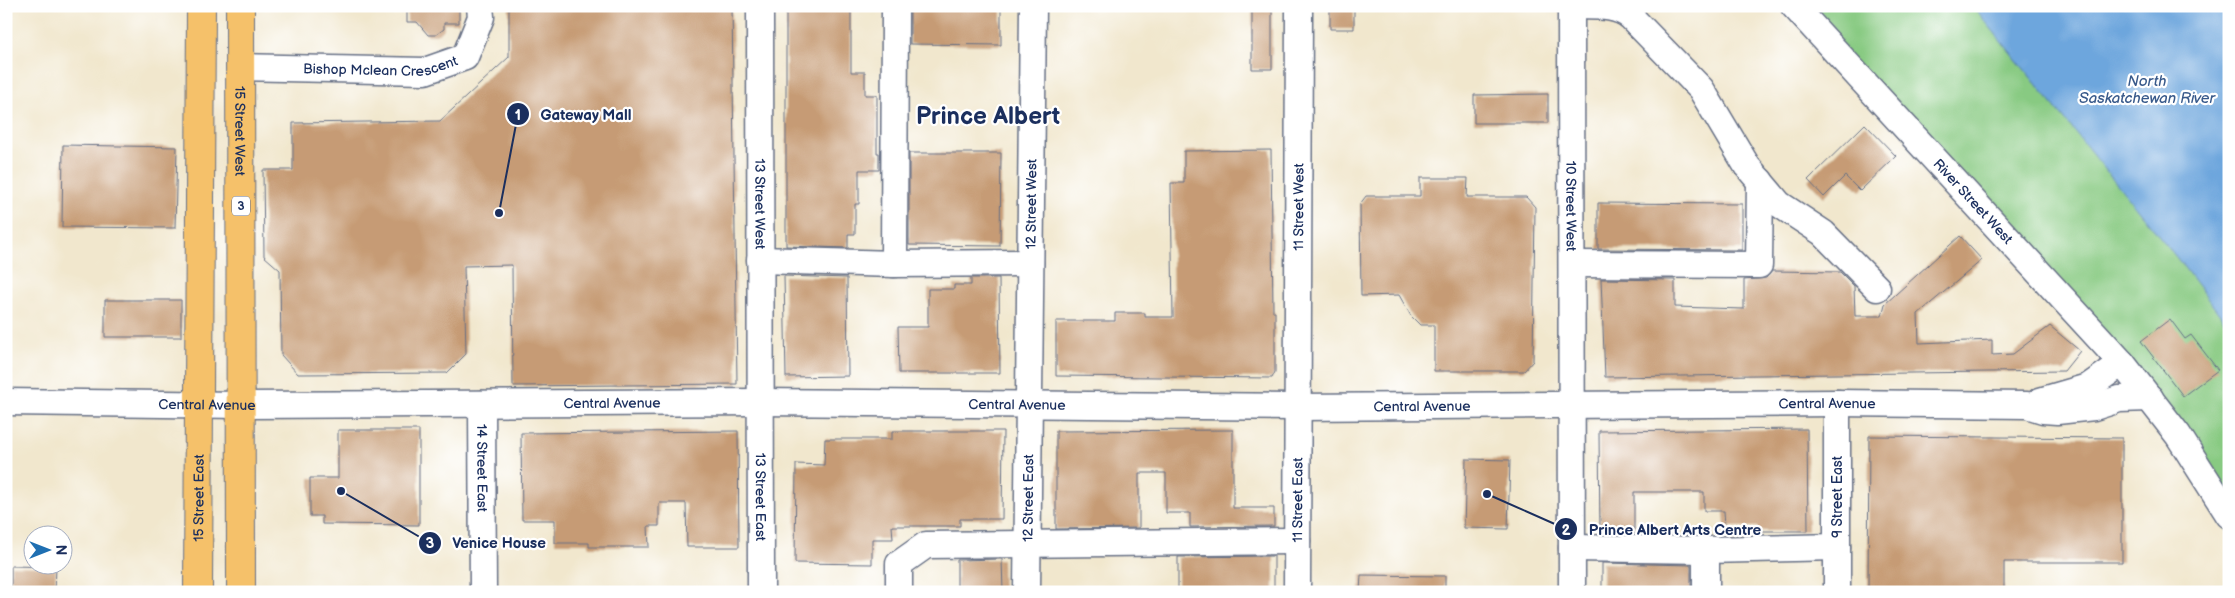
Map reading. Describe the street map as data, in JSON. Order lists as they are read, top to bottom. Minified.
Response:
{"streets":{"main road":["15 Street West","3","15 Street East"],"street":["Bishop Mclean Crescent","River Street West","13 Street West","12 Street West","10 Street West","11 Street West","Central Avenue","14 Street East","13 Street East","9 Street East","12 Street East","11 Street East"]},"crossings":[["Bishop Mclean Crescent","15 Street West"],["15 Street West","3"],["15 Street West","Central Avenue"],["River Street West","Central Avenue"],["13 Street West","Central Avenue"],["13 Street West","13 Street East"],["12 Street West","Central Avenue"],["12 Street West","12 Street East"],["3","Central Avenue"],["10 Street West","Central Avenue"],["11 Street West","Central Avenue"],["11 Street West","11 Street East"],["Central Avenue","14 Street East"],["Central Avenue","13 Street East"],["Central Avenue","9 Street East"],["Central Avenue","15 Street East"],["Central Avenue","12 Street East"],["Central Avenue","11 Street East"]],"districts":["Prince Albert"],"water":["North Saskatchewan River"],"places":["Gateway Mall","Venice House","Prince Albert Arts Centre"],"north":"right"}
